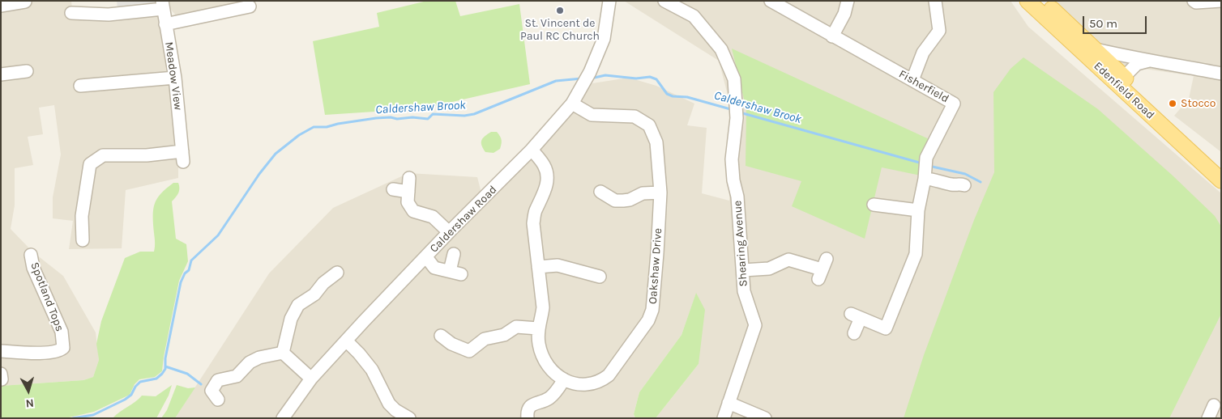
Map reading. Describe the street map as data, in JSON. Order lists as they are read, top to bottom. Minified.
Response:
{"streets":{"main road":["Edenfield Road"],"street":["Meadow View","Fisherfield","Caldershaw Road","Shearing Avenue","Oakshaw Drive","Spotland Tops"]},"crossings":[["Caldershaw Road","Oakshaw Drive"]],"water":["Caldershaw Brook"],"places":["St. Vincent de Paul RC Church","Stocco"],"scale_bar":"50 m","north":"bottom"}
